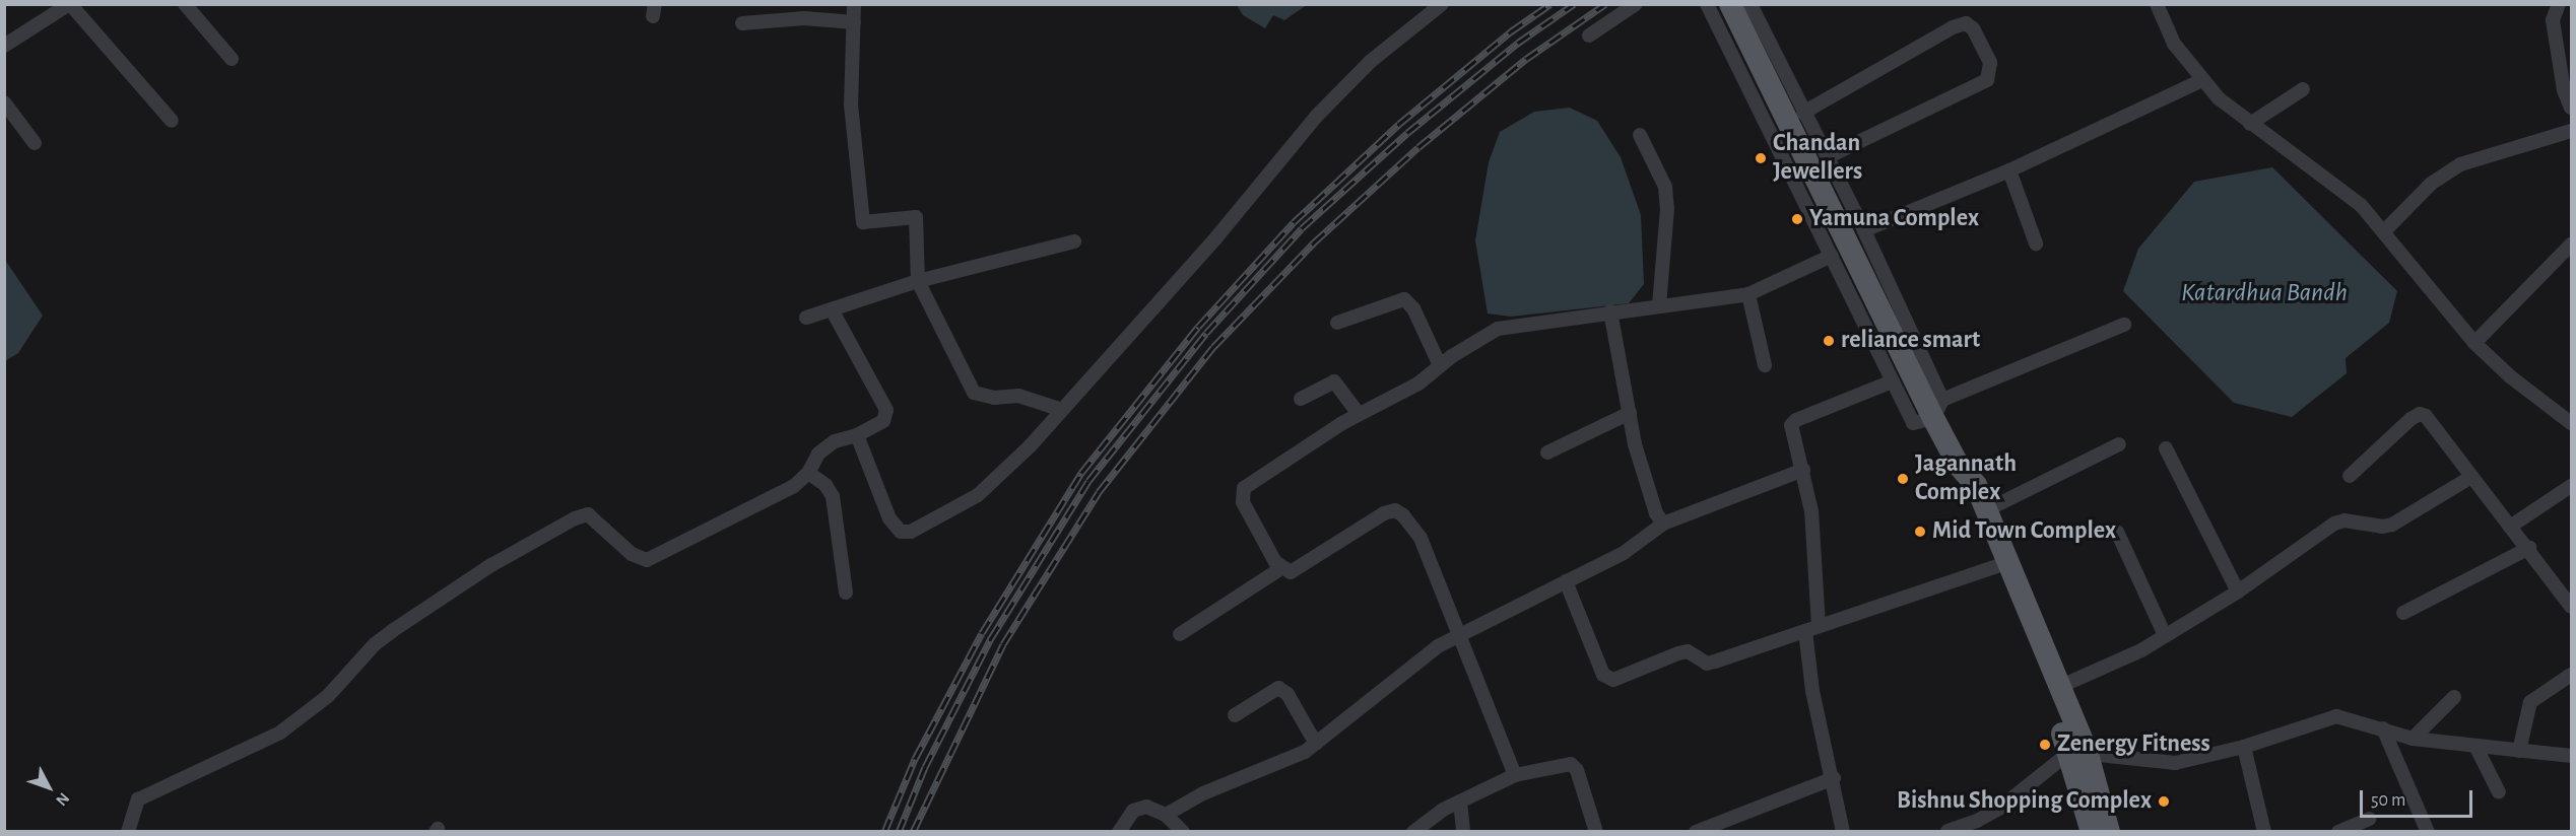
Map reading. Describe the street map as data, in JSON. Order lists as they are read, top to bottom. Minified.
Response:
{"water":["Katardhua Bandh"],"places":["Chandan Jewellers","Yamuna Complex","reliance smart","Jagannath Complex","Mid Town Complex","Zenergy Fitness","Bishnu Shopping Complex"],"scale_bar":"50 m","north":"bottom right"}
